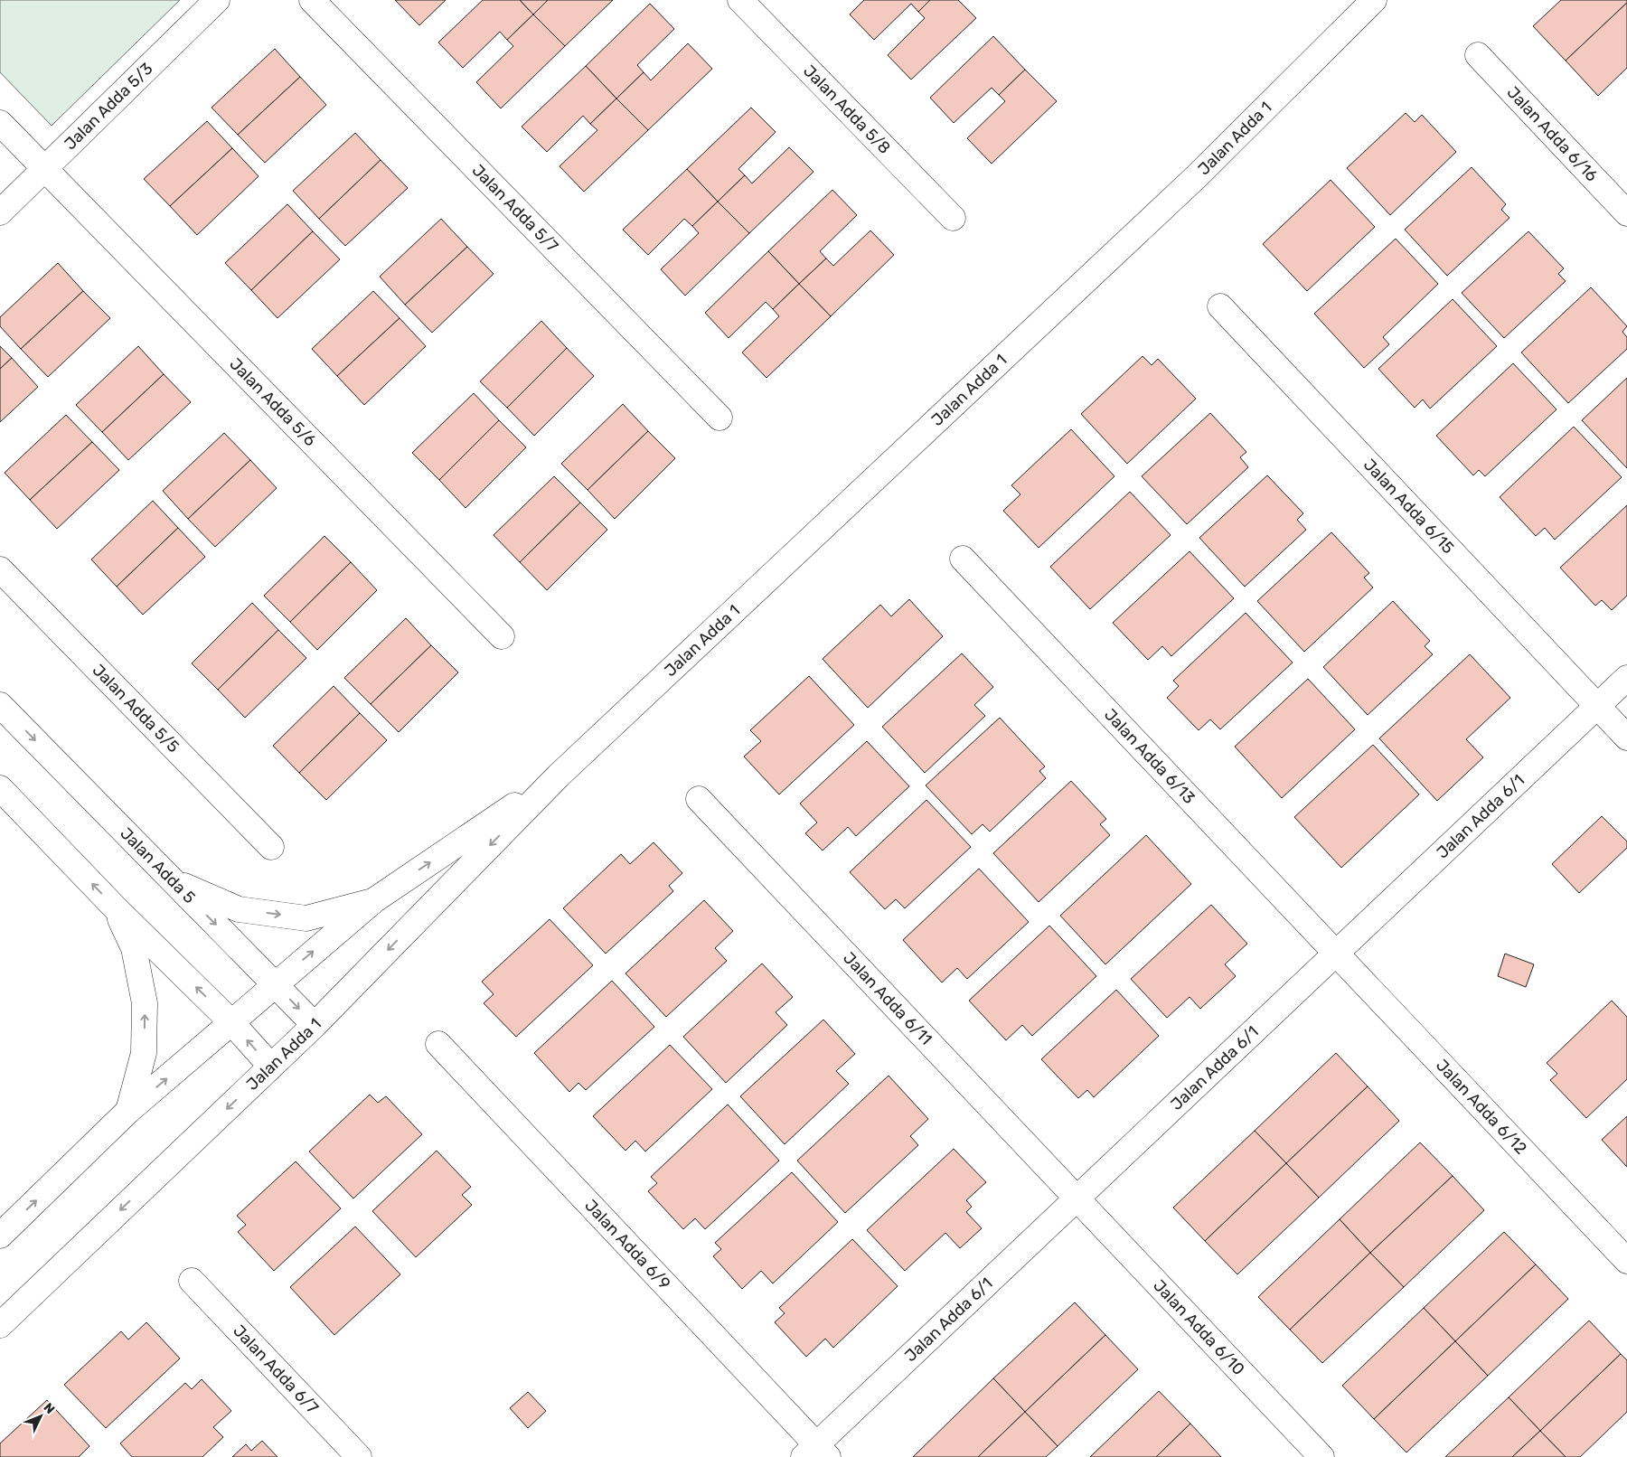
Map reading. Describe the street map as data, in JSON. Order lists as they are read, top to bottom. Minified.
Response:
{"streets":{"street":["Jalan Adda 5/3","Jalan Adda 5/8","Jalan Adda 6/16","Jalan Adda 1","Jalan Adda 5/7","Jalan Adda 5/6","Jalan Adda 6/15","Jalan Adda 5/5","Jalan Adda 6/13","Jalan Adda 6/1","Jalan Adda 5","Jalan Adda 6/11","Jalan Adda 6/12","Jalan Adda 6/9","Jalan Adda 6/10","Jalan Adda 6/7"]},"crossings":[["Jalan Adda 5/3","Jalan Adda 5/6"],["Jalan Adda 1","Jalan Adda 5"],["Jalan Adda 6/15","Jalan Adda 6/1"],["Jalan Adda 6/13","Jalan Adda 6/1"],["Jalan Adda 6/13","Jalan Adda 6/12"],["Jalan Adda 6/1","Jalan Adda 6/11"],["Jalan Adda 6/1","Jalan Adda 6/12"],["Jalan Adda 6/1","Jalan Adda 6/9"],["Jalan Adda 6/1","Jalan Adda 6/10"],["Jalan Adda 6/11","Jalan Adda 6/10"]],"north":"top right"}
